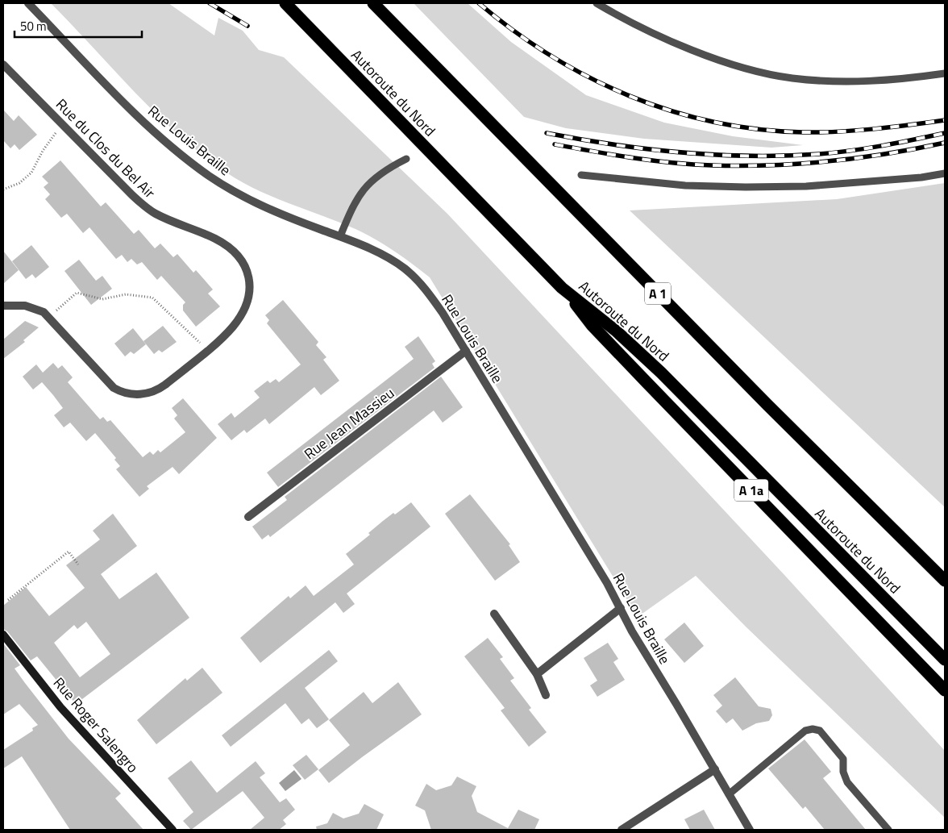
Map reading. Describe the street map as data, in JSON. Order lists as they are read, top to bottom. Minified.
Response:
{"streets":{"highway":["Autoroute du Nord","A 1","A 1a"],"street":["Rue Louis Braille","Rue du Clos du Bel Air","Rue Jean Massieu","Rue Roger Salengro"]},"crossings":[["Autoroute du Nord","A 1a"],["Rue Louis Braille","Rue Jean Massieu"]],"scale_bar":"50 m"}
